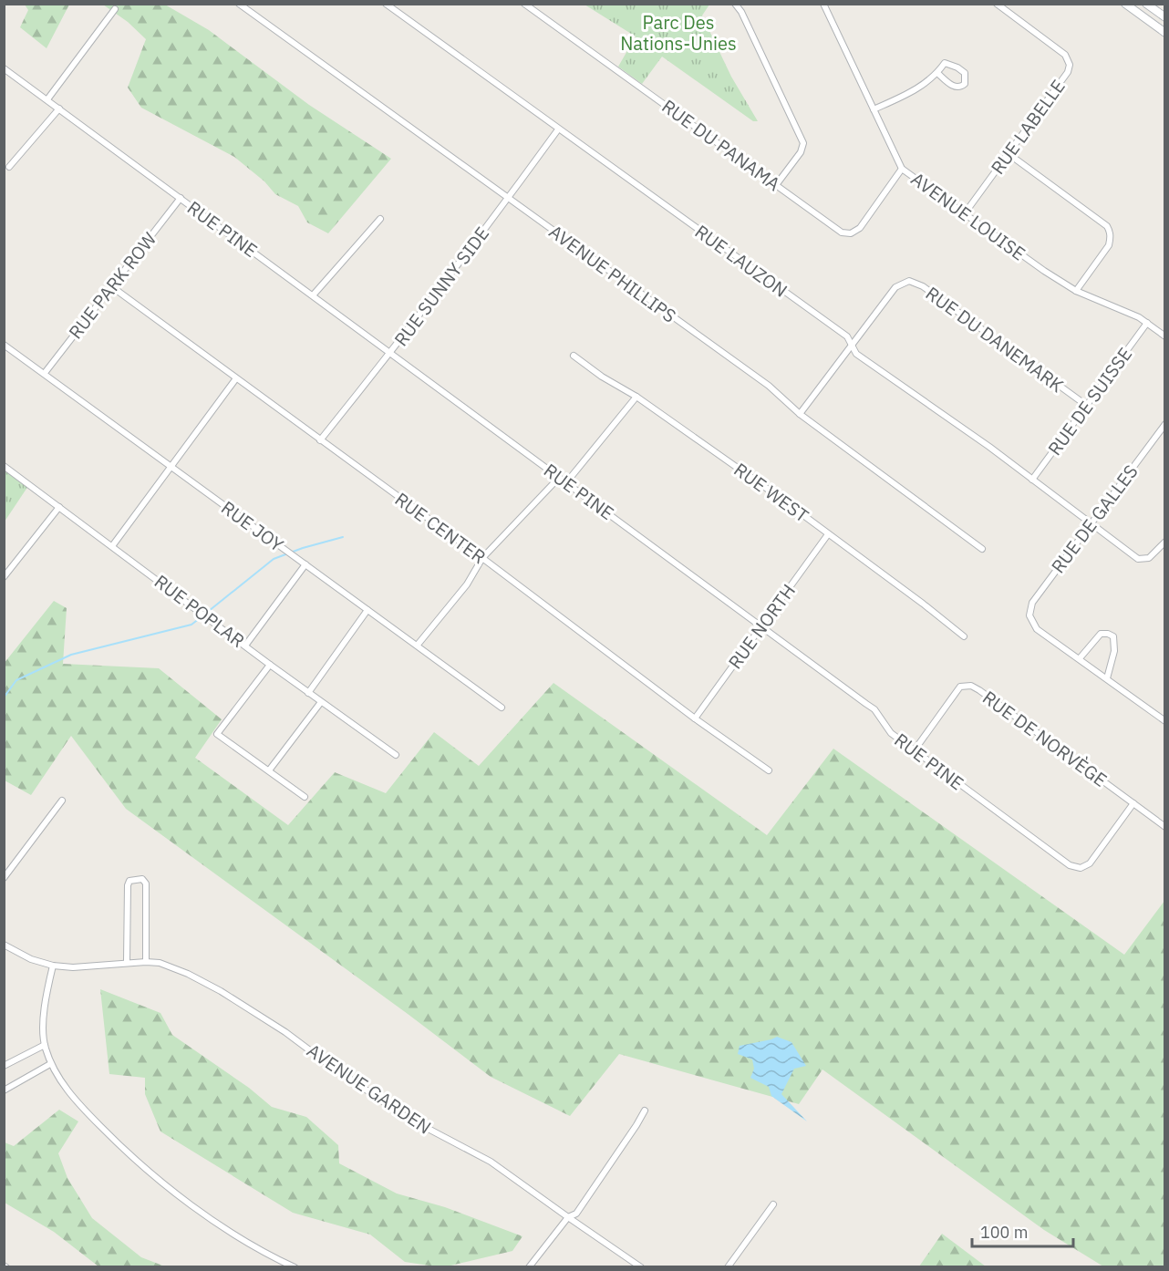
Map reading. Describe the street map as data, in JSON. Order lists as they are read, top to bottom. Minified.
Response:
{"streets":{"street":["RUE LABELLE","RUE DU PANAMA","AVENUE LOUISE","RUE PINE","RUE LAUZON","AVENUE PHILLIPS","RUE PARK ROW","RUE SUNNY SIDE","RUE DU DANEMARK","RUE DE SUISSE","RUE WEST","RUE DE GALLES","RUE JOY","RUE CENTER","RUE POPLAR","RUE NORTH","RUE DE NORVÈGE","AVENUE GARDEN"]},"crossings":[["RUE LABELLE","AVENUE LOUISE"],["RUE DU PANAMA","AVENUE LOUISE"],["AVENUE LOUISE","RUE DE SUISSE"],["RUE PINE","RUE PARK ROW"],["RUE PINE","RUE SUNNY SIDE"],["RUE PINE","RUE NORTH"],["RUE PINE","RUE DE NORVÈGE"],["RUE LAUZON","RUE SUNNY SIDE"],["RUE LAUZON","RUE DU DANEMARK"],["RUE LAUZON","RUE DE SUISSE"],["RUE LAUZON","RUE DE GALLES"],["AVENUE PHILLIPS","RUE SUNNY SIDE"],["AVENUE PHILLIPS","RUE DU DANEMARK"],["RUE PARK ROW","RUE JOY"],["RUE PARK ROW","RUE CENTER"],["RUE SUNNY SIDE","RUE CENTER"],["RUE DU DANEMARK","RUE DE SUISSE"],["RUE WEST","RUE NORTH"],["RUE CENTER","RUE NORTH"]],"parks":["Parc Des Nations-Unies"],"scale_bar":"100 m"}
